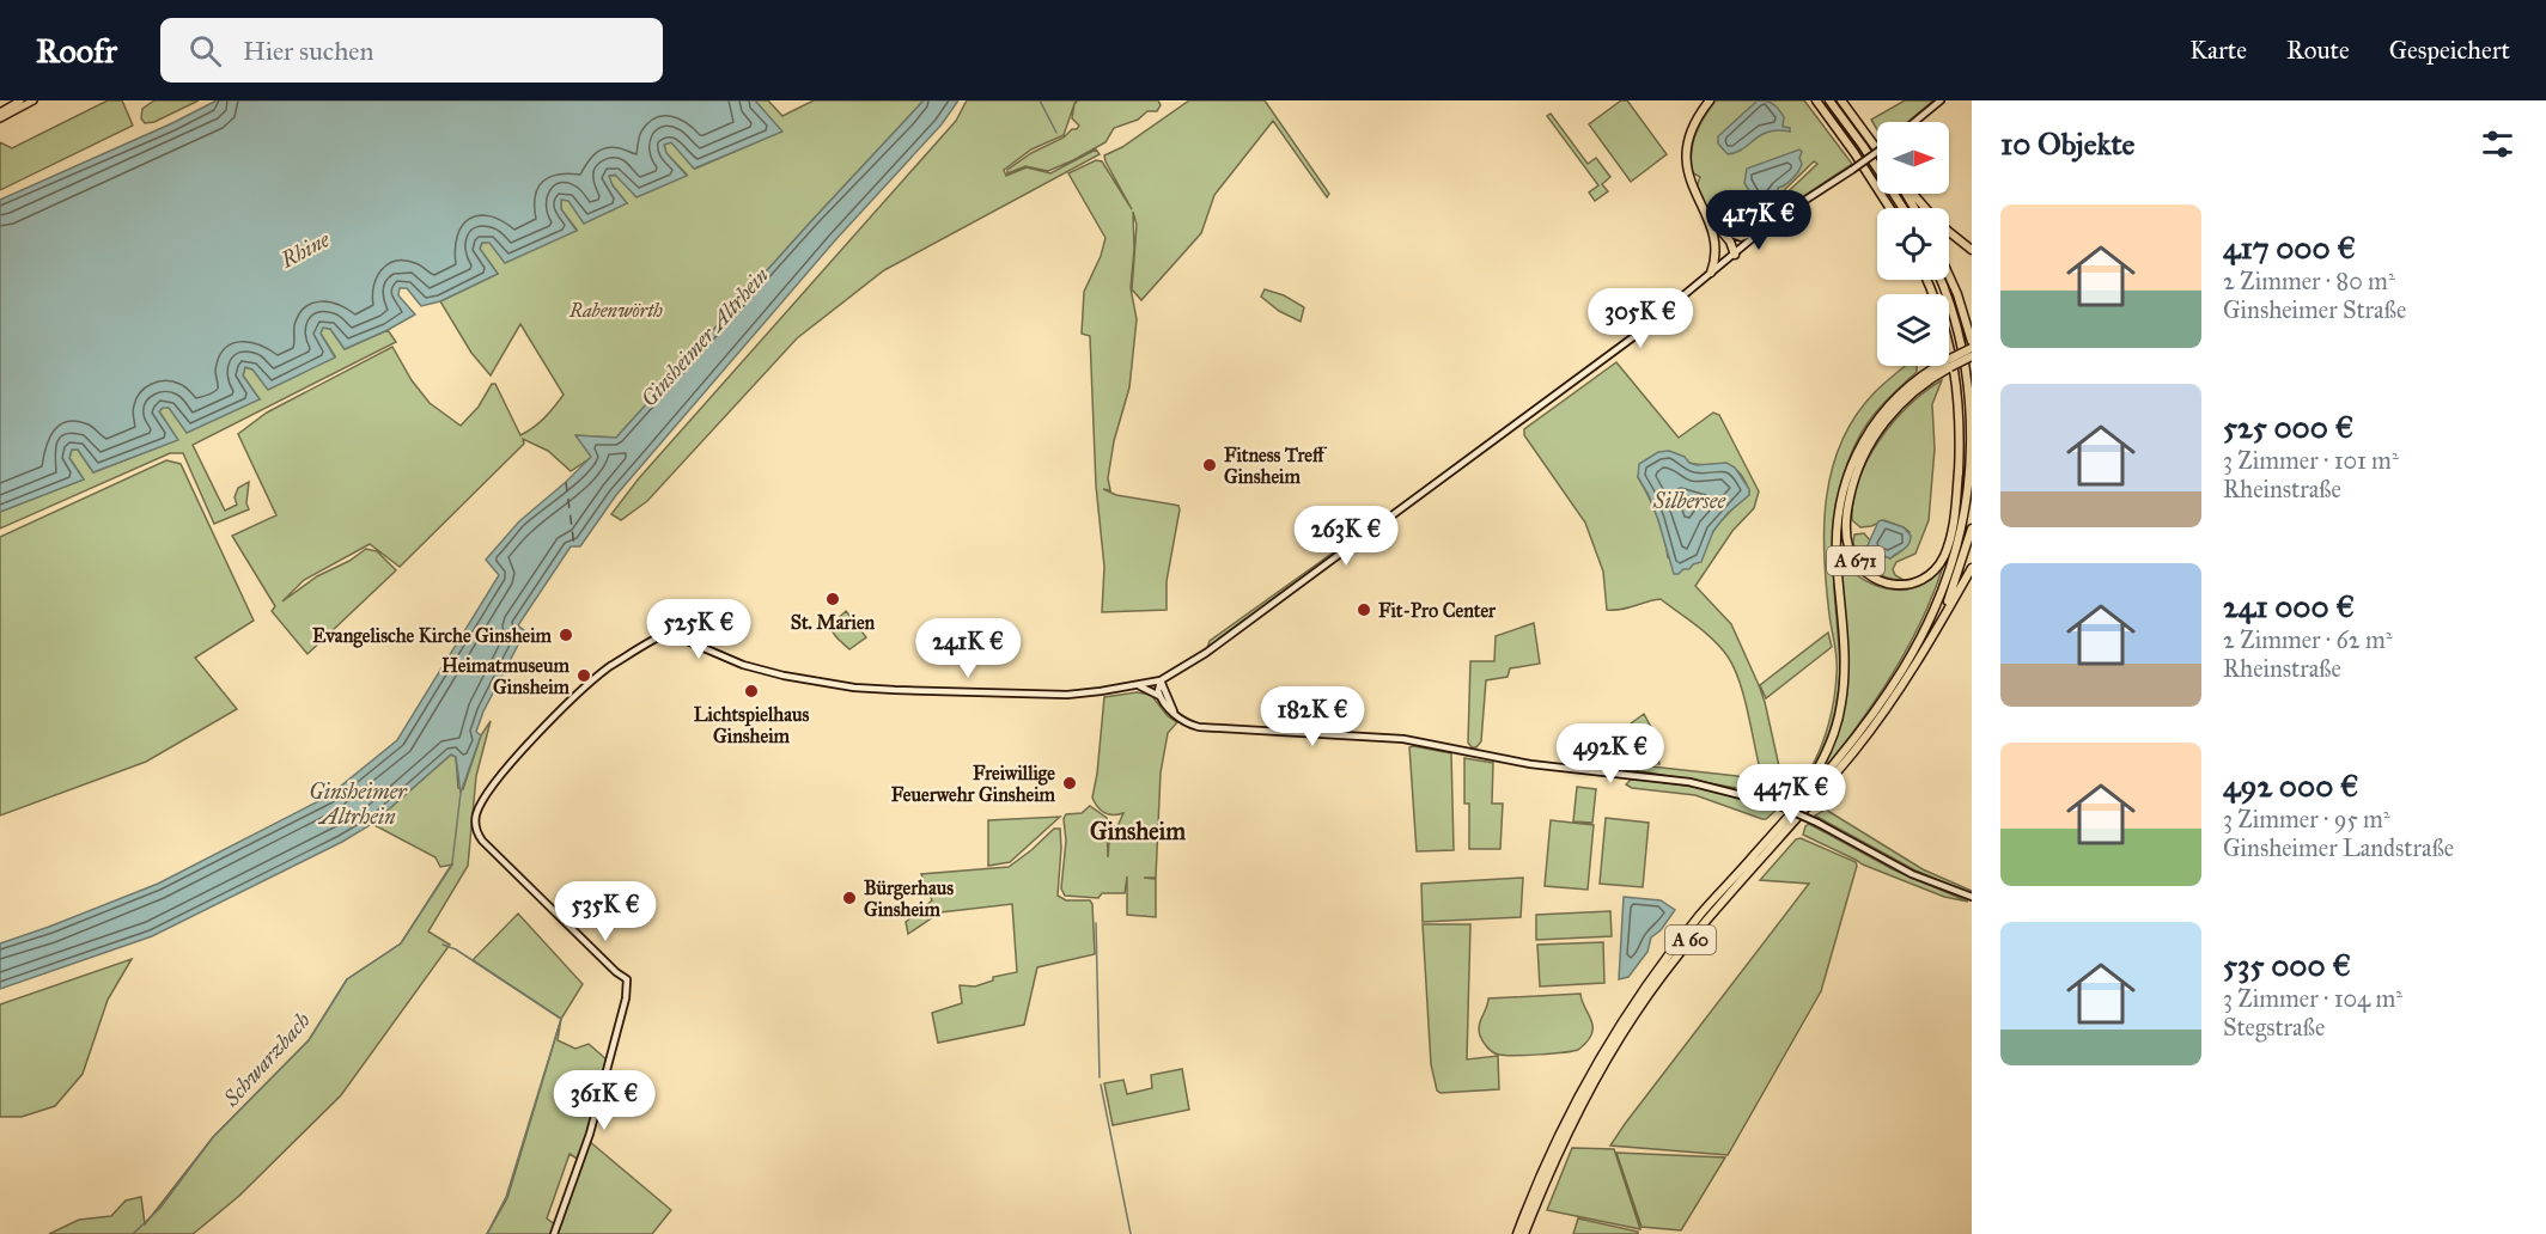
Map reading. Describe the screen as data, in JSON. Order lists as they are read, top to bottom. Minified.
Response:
{"streets":{"highway":["A 671","A 60"]},"crossings":[["A 671","A 60"]],"districts":["Ginsheim"],"water":["Rhine","Ginsheimer Altrhein","Silbersee","Schwarzbach"],"parks":["Rabenwörth"],"places":["Fitness Treff Ginsheim","St. Marien","Fit-Pro Center","Evangelische Kirche Ginsheim","Heimatmuseum Ginsheim","Lichtspielhaus Ginsheim","Freiwillige Feuerwehr Ginsheim","Bürgerhaus Ginsheim"],"north":"right","page":{"header":"Roofr","search":"Hier suchen","nav":["Karte","Route","Gespeichert"],"heading":"10 Objekte","list":[{"name":"417 000 €","note":"2 Zimmer · 80 m² · Ginsheimer Straße"},{"name":"525 000 €","note":"3 Zimmer · 101 m² · Rheinstraße"},{"name":"241 000 €","note":"2 Zimmer · 62 m² · Rheinstraße"},{"name":"492 000 €","note":"3 Zimmer · 95 m² · Ginsheimer Landstraße"},{"name":"535 000 €","note":"3 Zimmer · 104 m² · Stegstraße"}],"price":["417K €","305K €","263K €","525K €","241K €","182K €","492K €","447K €","535K €","361K €"]}}
